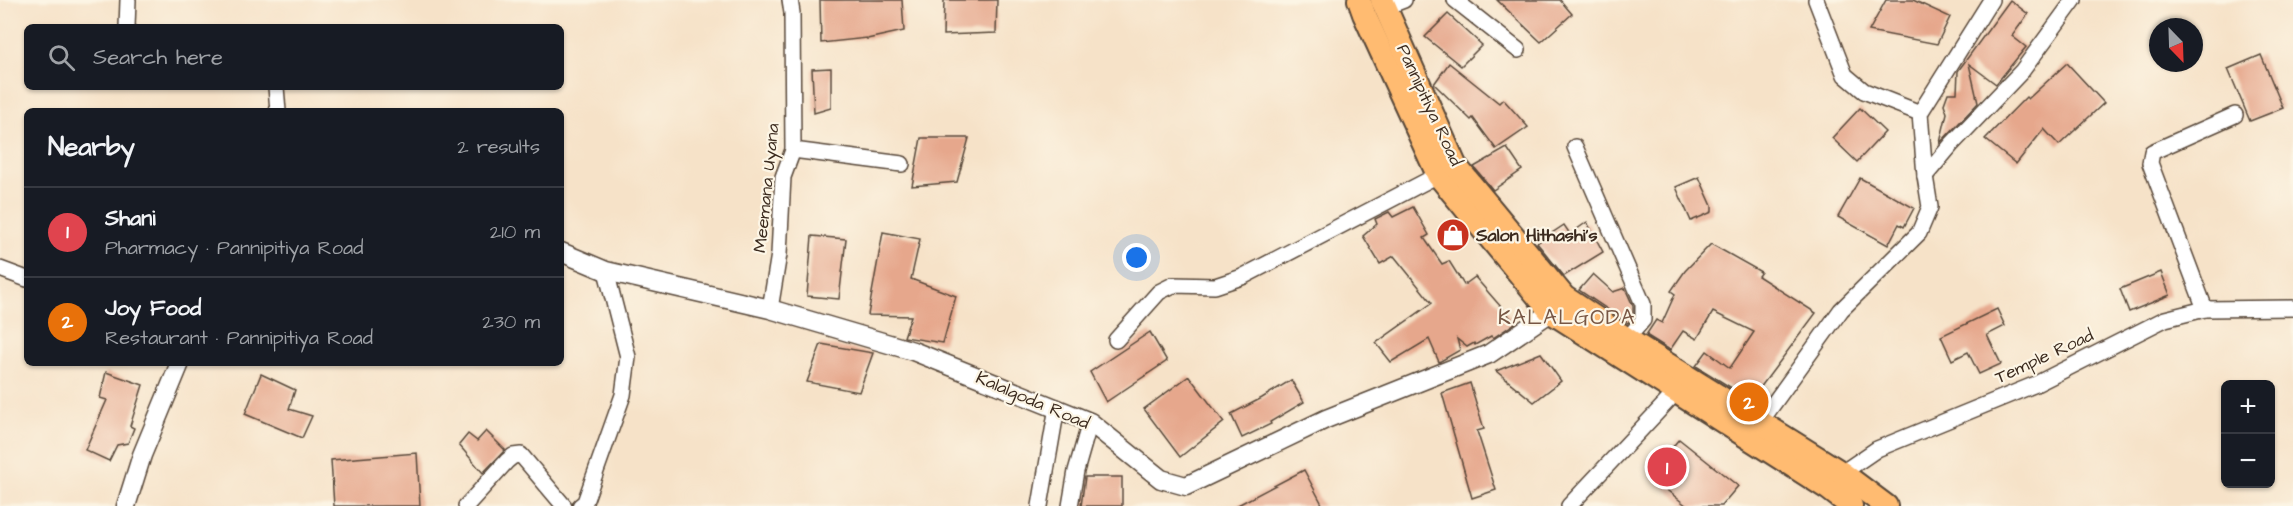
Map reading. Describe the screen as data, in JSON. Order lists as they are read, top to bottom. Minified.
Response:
{"streets":{"main road":["Pannipitiya Road"],"street":["Meemana Uyana","Temple Road","Kalalgoda Road"]},"crossings":[["Pannipitiya Road","Temple Road"],["Pannipitiya Road","Kalalgoda Road"],["Meemana Uyana","Kalalgoda Road"]],"districts":["KALALGODA"],"places":{"shop":["Salon Hithashi's"]},"north":"bottom right","page":{"search":"Search here","heading":["Nearby","2 results"],"list":[{"mark":"1","name":"Shani","note":"Pharmacy · Pannipitiya Road","value":"210 m"},{"mark":"2","name":"Joy Food","note":"Restaurant · Pannipitiya Road","value":"230 m"}],"map_buttons":["+","−"],"pins":["2","1"]}}
